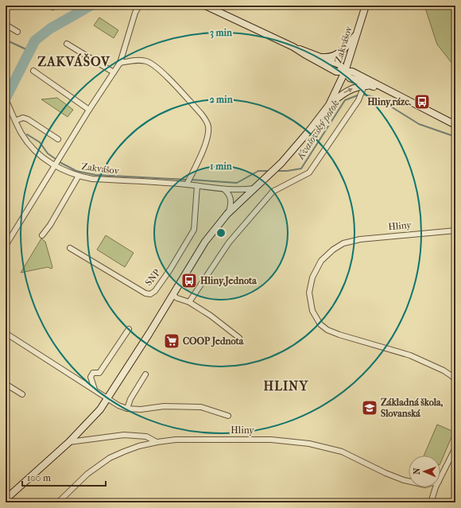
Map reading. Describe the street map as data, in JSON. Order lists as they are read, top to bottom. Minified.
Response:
{"streets":{"main road":["Zakvášov"],"street":["Hliny","SNP"]},"crossings":[["Zakvášov","SNP"]],"districts":["ZAKVÁŠOV","HLINY"],"water":["Kvašovský potok"],"places":{"bus stop":["Hliny,rázc.","Hliny,Jednota"],"supermarket":["COOP Jednota"],"school or university":["Základná škola, Slovanská"]},"scale_bar":"100 m","north":"left","rings":["3 min","2 min","1 min"]}
